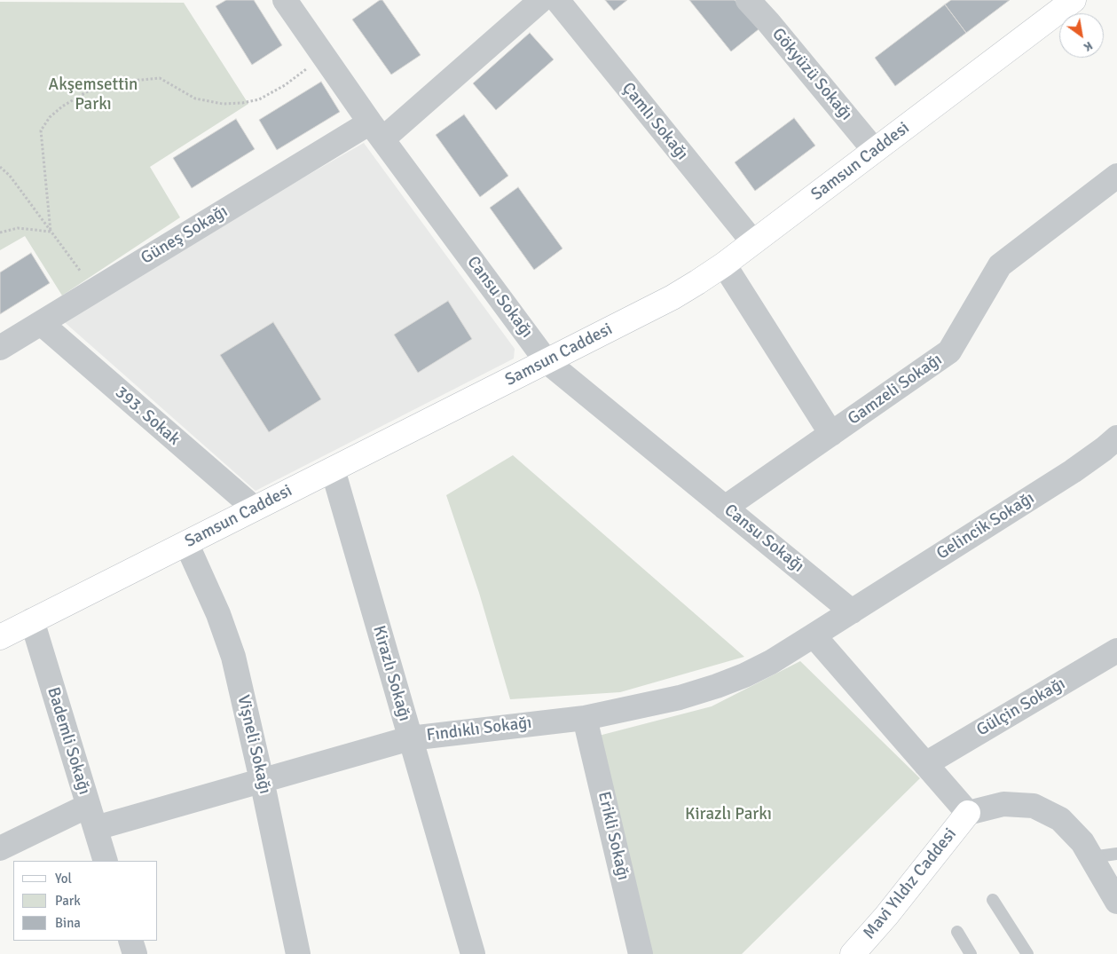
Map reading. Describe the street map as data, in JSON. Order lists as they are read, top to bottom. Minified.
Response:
{"streets":{"street":["Gökyüzü Sokağı","Çamlı Sokağı","Samsun Caddesi","Güneş Sokağı","Cansu Sokağı","Gamzeli Sokağı","393. Sokak","Gelincik Sokağı","Kirazlı Sokağı","Gülçin Sokağı","Fındıklı Sokağı","Bademli Sokağı","Vişneli Sokağı","Erikli Sokağı","Mavi Yıldız Caddesi"]},"crossings":[["Gökyüzü Sokağı","Samsun Caddesi"],["Çamlı Sokağı","Samsun Caddesi"],["Samsun Caddesi","Cansu Sokağı"],["Samsun Caddesi","393. Sokak"],["Samsun Caddesi","Kirazlı Sokağı"],["Samsun Caddesi","Bademli Sokağı"],["Samsun Caddesi","Vişneli Sokağı"],["Güneş Sokağı","Cansu Sokağı"],["Güneş Sokağı","393. Sokak"],["Cansu Sokağı","Gamzeli Sokağı"],["Cansu Sokağı","Gelincik Sokağı"],["Cansu Sokağı","Fındıklı Sokağı"],["Gelincik Sokağı","Fındıklı Sokağı"],["Kirazlı Sokağı","Fındıklı Sokağı"],["Fındıklı Sokağı","Bademli Sokağı"],["Fındıklı Sokağı","Vişneli Sokağı"],["Fındıklı Sokağı","Erikli Sokağı"]],"parks":["Akşemsettin Parkı","Kirazlı Parkı"],"legend":["Yol","Park","Bina"],"north":"bottom right"}
